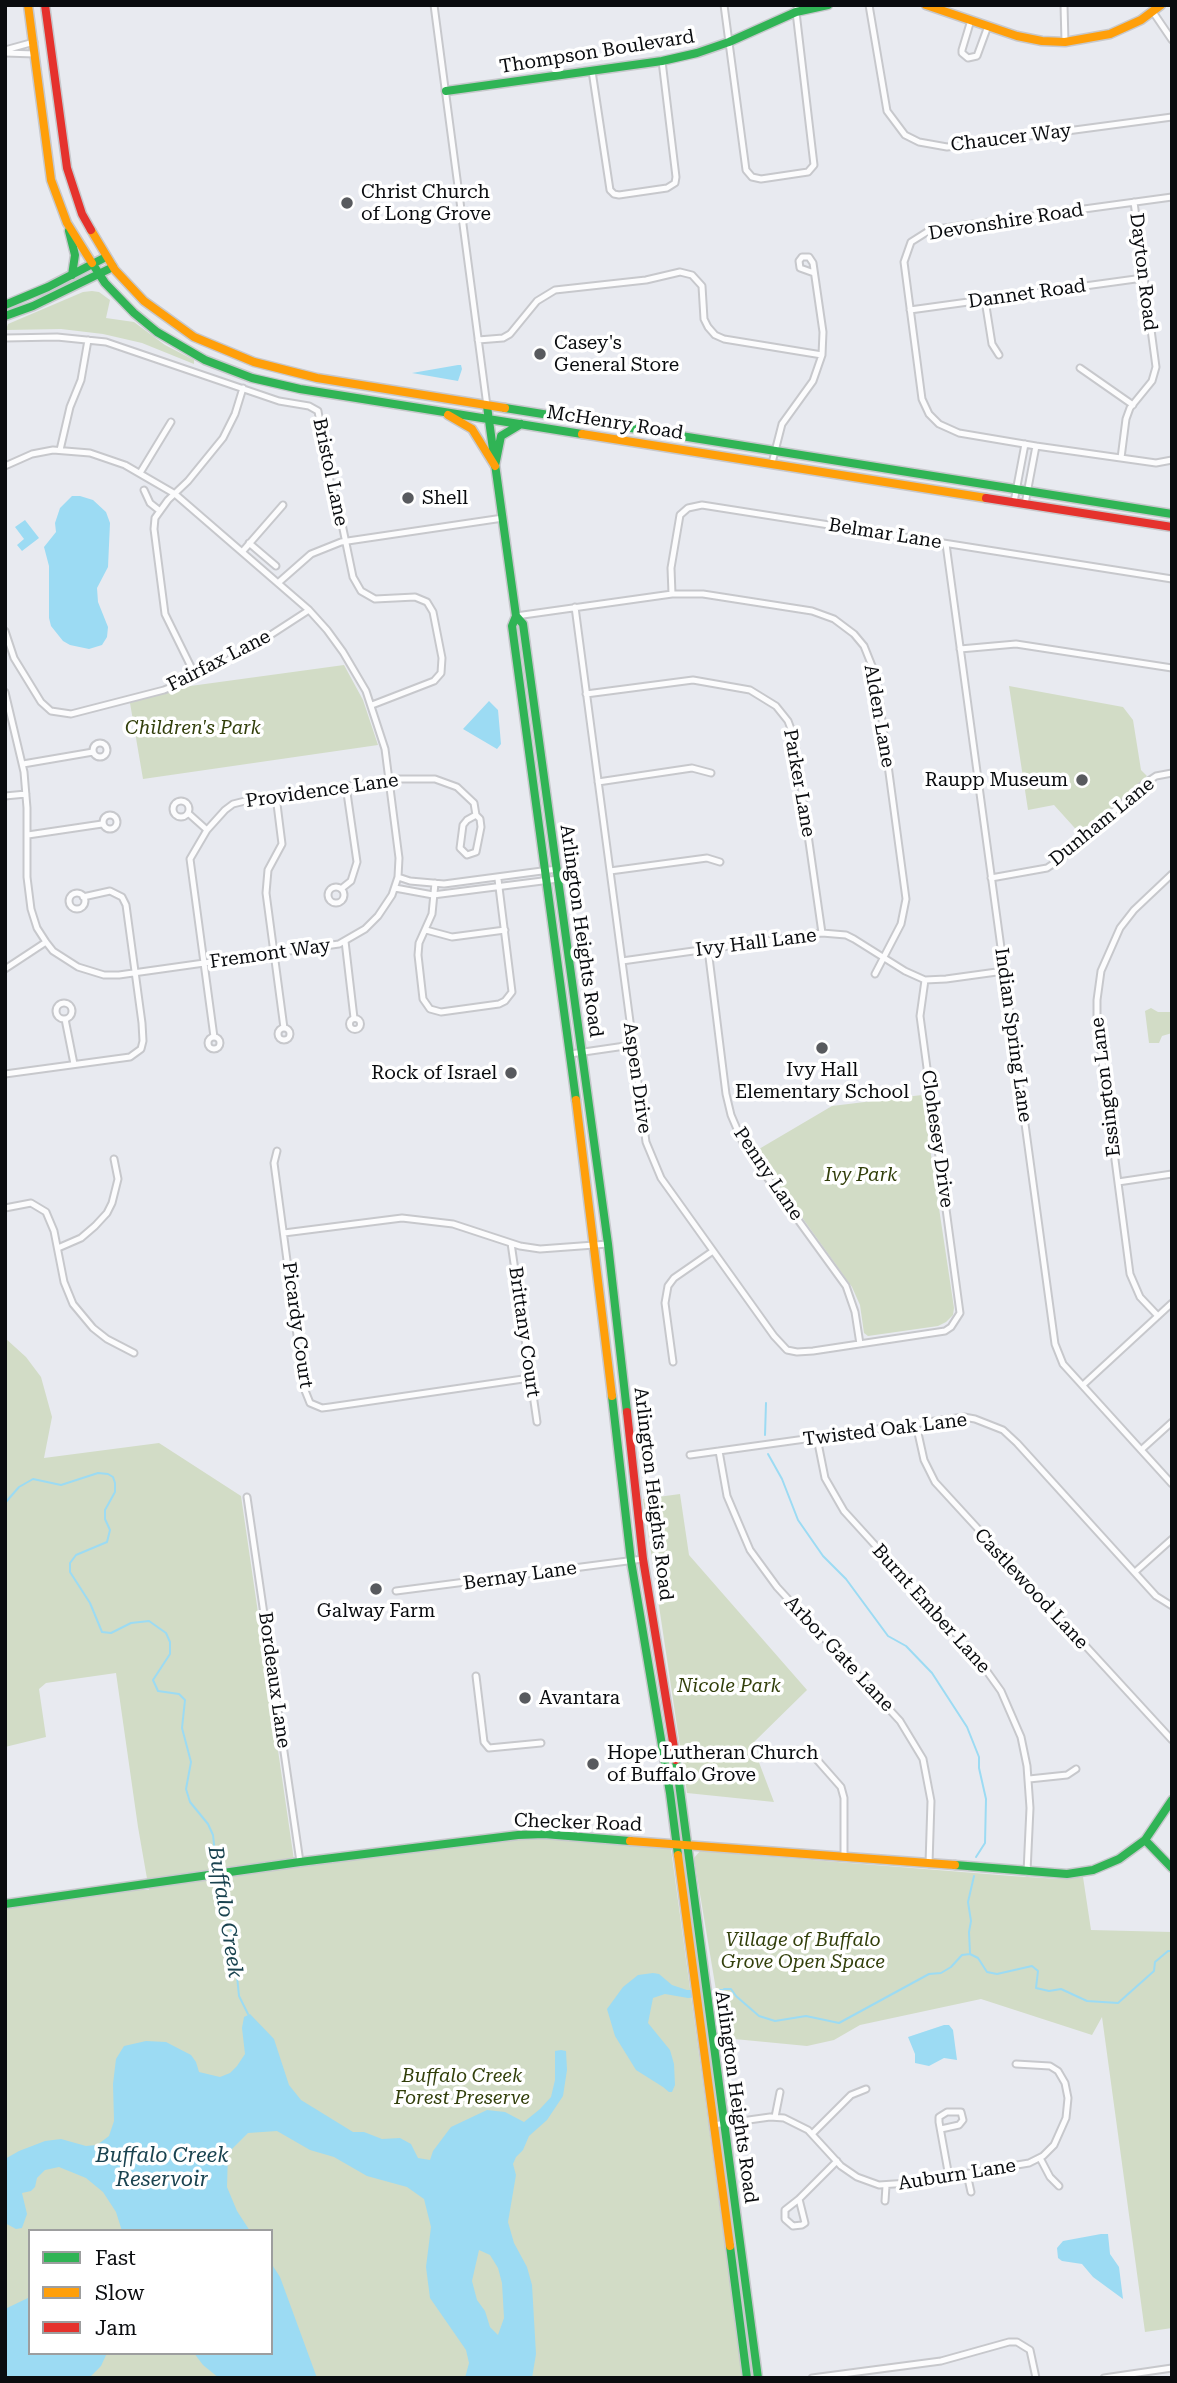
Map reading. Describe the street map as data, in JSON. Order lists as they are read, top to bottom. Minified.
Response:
{"streets":{"main road":["Thompson Boulevard","McHenry Road","Arlington Heights Road","Checker Road"],"street":["Chaucer Way","Devonshire Road","Dayton Road","Dannet Road","Bristol Lane","Belmar Lane","Fairfax Lane","Alden Lane","Parker Lane","Providence Lane","Dunham Lane","Ivy Hall Lane","Fremont Way","Indian Spring Lane","Aspen Drive","Essington Lane","Clohesey Drive","Penny Lane","Picardy Court","Brittany Court","Twisted Oak Lane","Bernay Lane","Castlewood Lane","Burnt Ember Lane","Arbor Gate Lane","Bordeaux Lane","Auburn Lane"]},"crossings":[["Devonshire Road","Dayton Road"],["Devonshire Road","Dannet Road"],["Dayton Road","Dannet Road"],["McHenry Road","Arlington Heights Road"],["Bristol Lane","Fremont Way"],["Belmar Lane","Alden Lane"],["Belmar Lane","Indian Spring Lane"],["Fairfax Lane","Fremont Way"],["Alden Lane","Arlington Heights Road"],["Alden Lane","Ivy Hall Lane"],["Alden Lane","Aspen Drive"],["Parker Lane","Ivy Hall Lane"],["Parker Lane","Aspen Drive"],["Providence Lane","Fremont Way"],["Dunham Lane","Indian Spring Lane"],["Arlington Heights Road","Bernay Lane"],["Arlington Heights Road","Checker Road"],["Ivy Hall Lane","Aspen Drive"],["Ivy Hall Lane","Clohesey Drive"],["Ivy Hall Lane","Penny Lane"],["Aspen Drive","Clohesey Drive"],["Aspen Drive","Penny Lane"],["Picardy Court","Brittany Court"],["Twisted Oak Lane","Castlewood Lane"],["Twisted Oak Lane","Burnt Ember Lane"],["Twisted Oak Lane","Arbor Gate Lane"],["Burnt Ember Lane","Checker Road"],["Arbor Gate Lane","Checker Road"],["Bordeaux Lane","Checker Road"]],"water":["Buffalo Creek","Buffalo Creek Reservoir"],"parks":["Children's Park","Ivy Park","Nicole Park","Village of Buffalo Grove Open Space","Buffalo Creek Forest Preserve"],"places":["Christ Church of Long Grove","Casey's General Store","Shell","Raupp Museum","Ivy Hall Elementary School","Rock of Israel","Galway Farm","Avantara","Hope Lutheran Church of Buffalo Grove"],"legend":["Fast","Slow","Jam"]}
